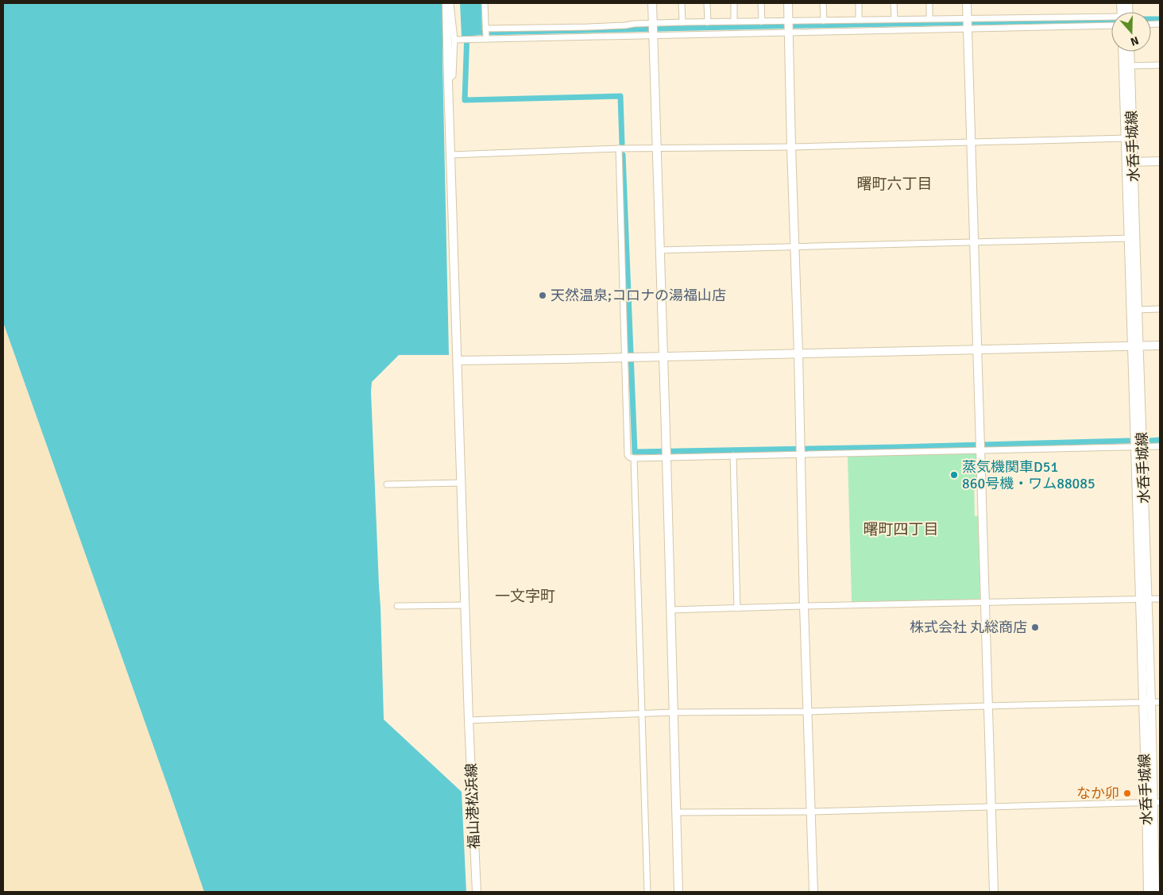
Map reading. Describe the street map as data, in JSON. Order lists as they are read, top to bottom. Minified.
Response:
{"streets":{"street":["水呑手城線","福山港松浜線"]},"districts":["曙町六丁目","曙町四丁目","一文字町"],"places":["天然温泉;コロナの湯福山店","蒸気機関車D51 860号機・ワム88085","株式会社 丸総商店","なか卯"],"north":"bottom"}
